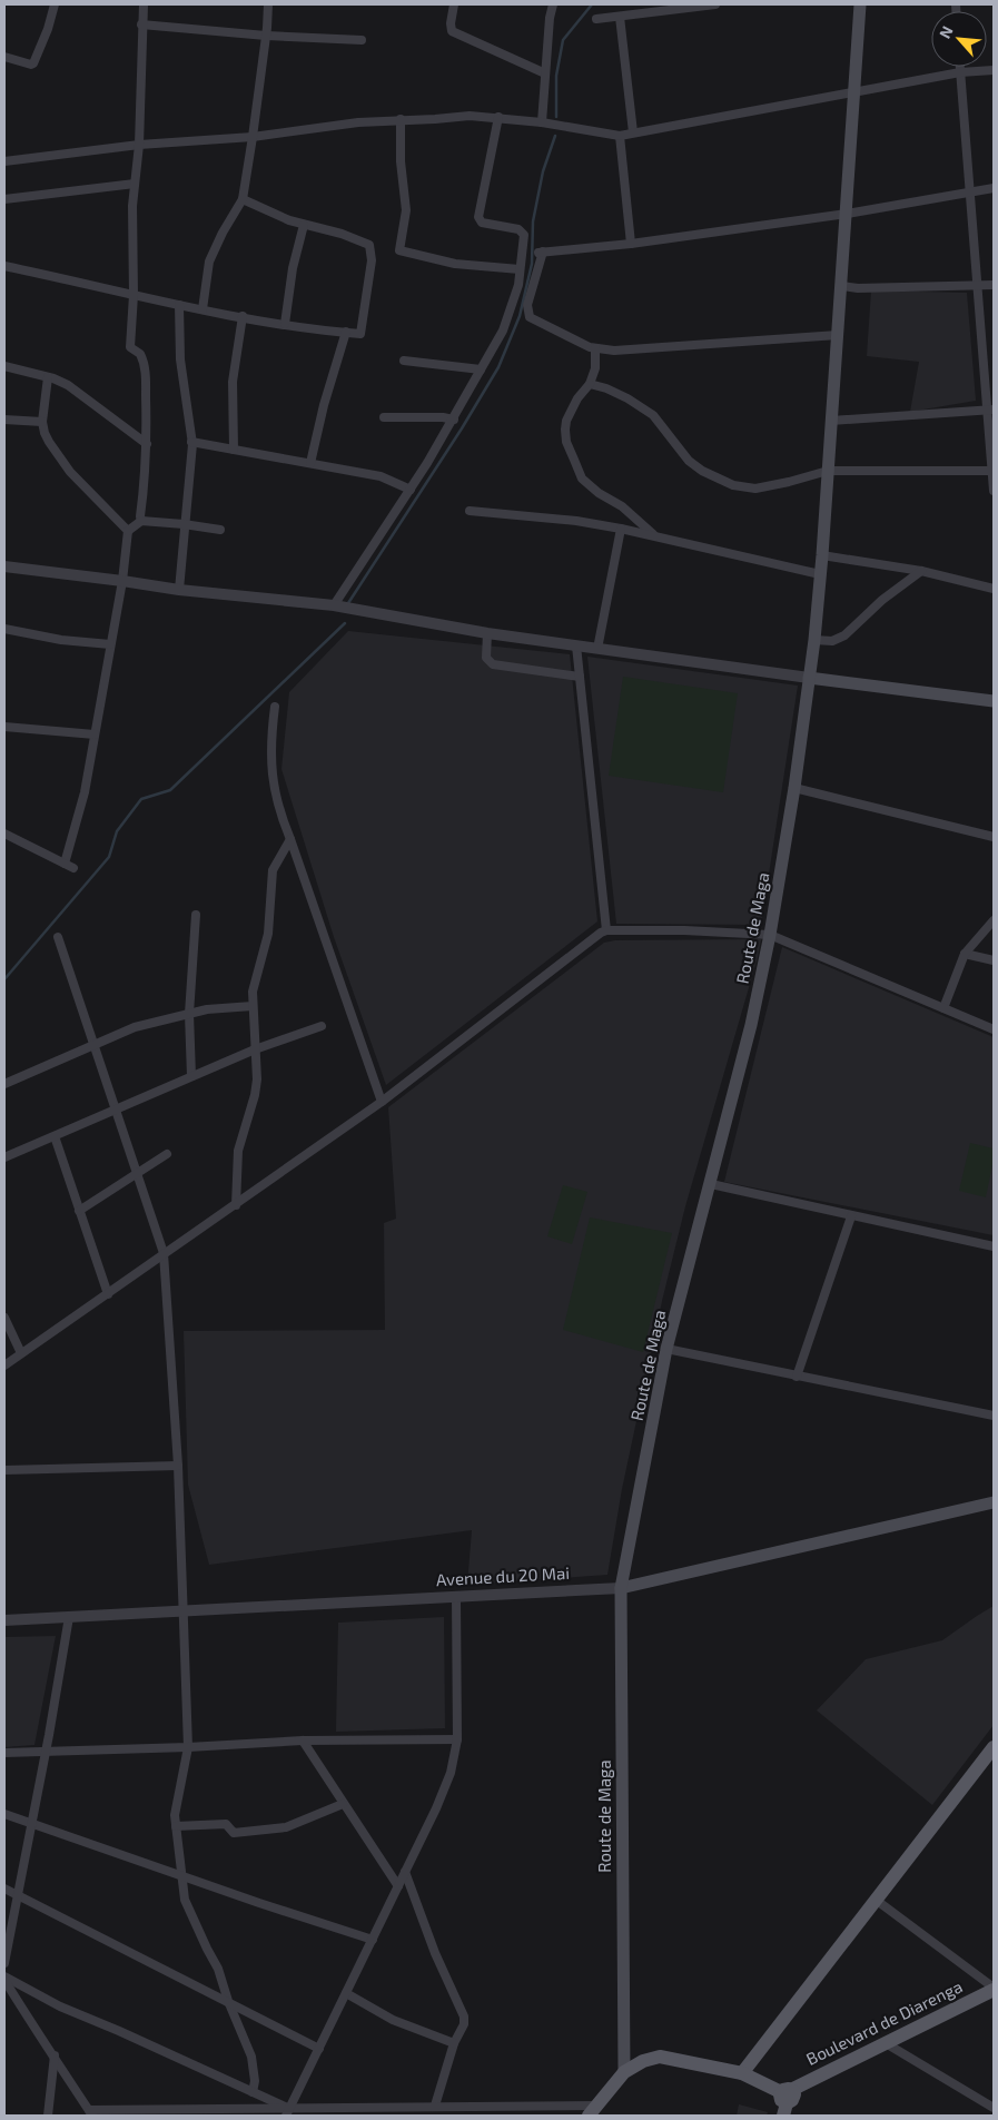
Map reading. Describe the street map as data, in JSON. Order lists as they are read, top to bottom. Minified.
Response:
{"streets":{"main road":["Route de Maga","Avenue du 20 Mai","Boulevard de Diarenga"]},"crossings":[["Route de Maga","Avenue du 20 Mai"]],"north":"top left"}
